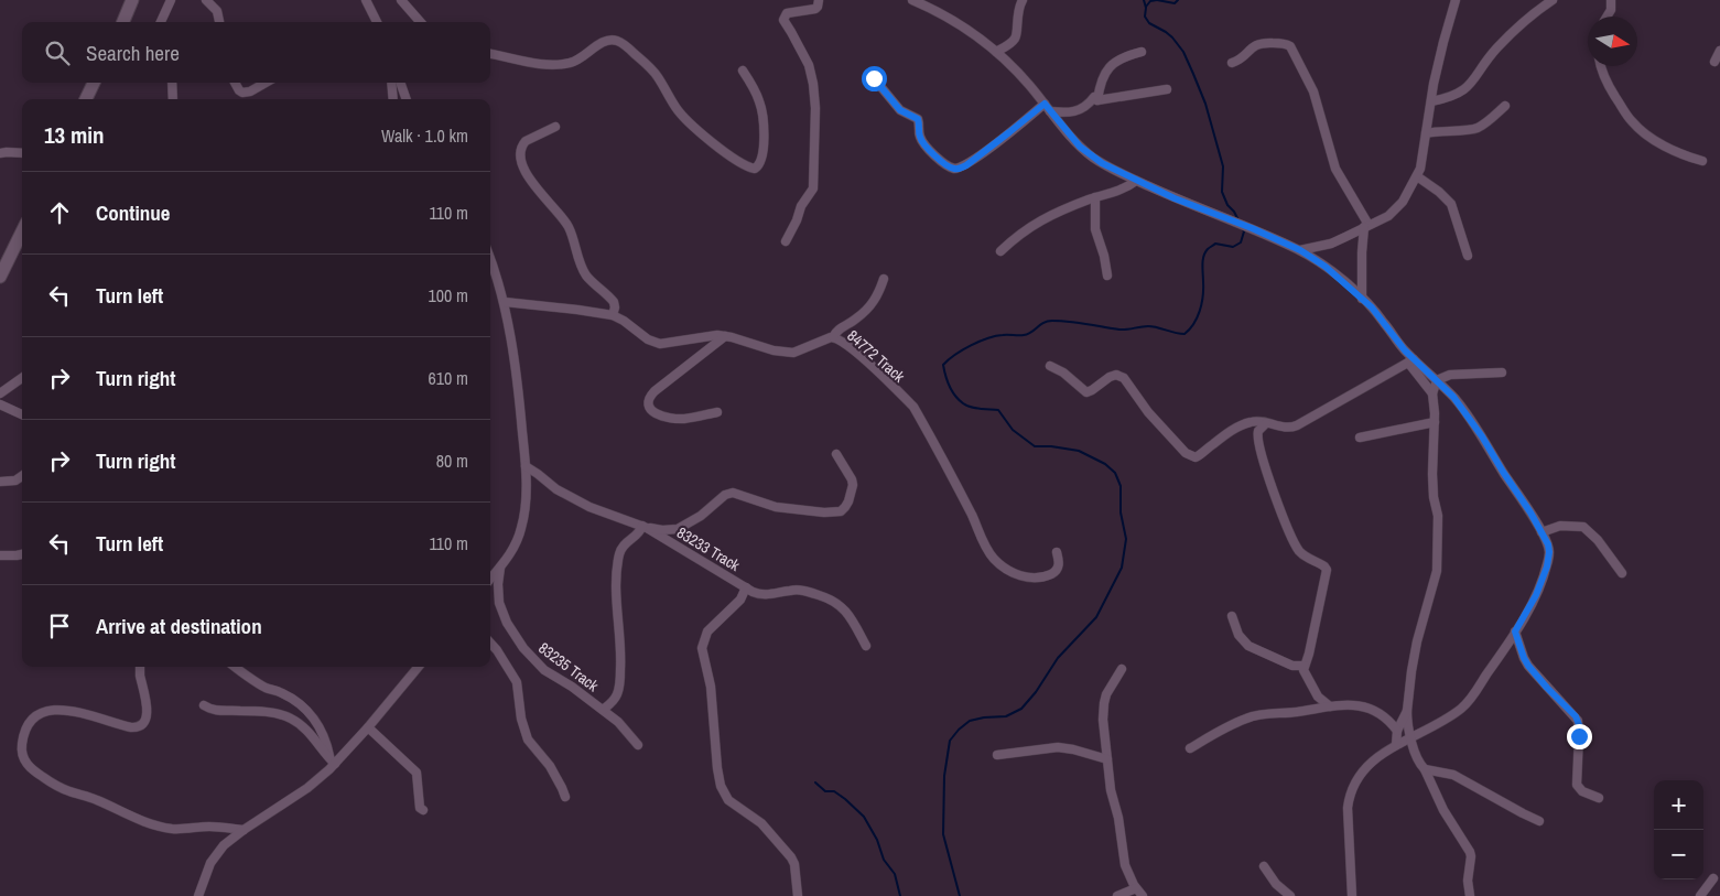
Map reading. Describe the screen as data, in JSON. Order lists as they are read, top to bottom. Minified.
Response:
{"streets":{"street":["84772 Track","83233 Track","83235 Track"]},"north":"right","page":{"search":"Search here","heading":["13 min","Walk · 1.0 km"],"list":[["Continue","110 m"],["Turn left","100 m"],["Turn right","610 m"],["Turn right","80 m"],["Turn left","110 m"],"Arrive at destination"],"map_buttons":["+","−"]}}
